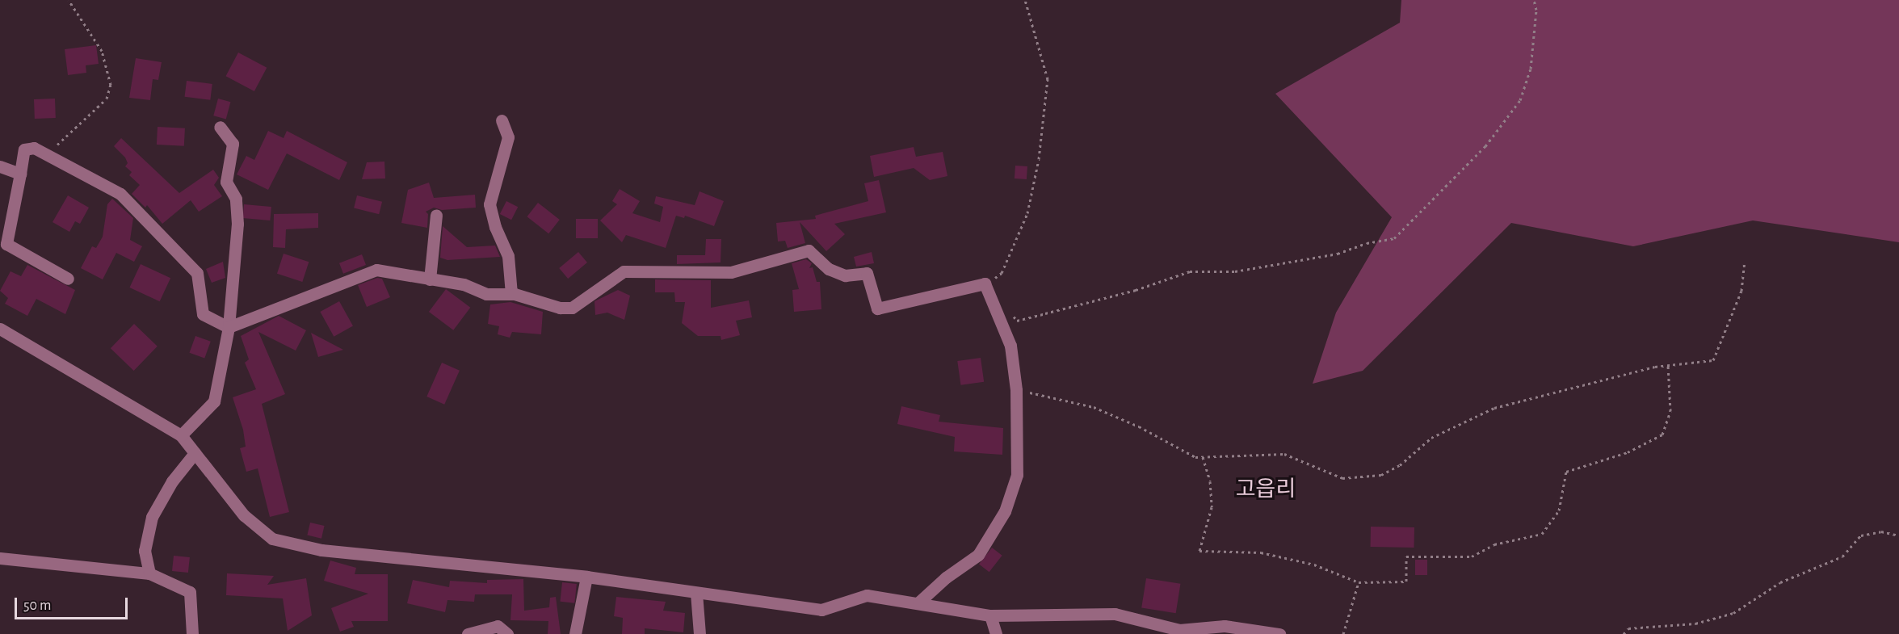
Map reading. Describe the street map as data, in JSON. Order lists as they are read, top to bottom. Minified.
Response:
{"districts":["고읍리"],"scale_bar":"50 m"}
